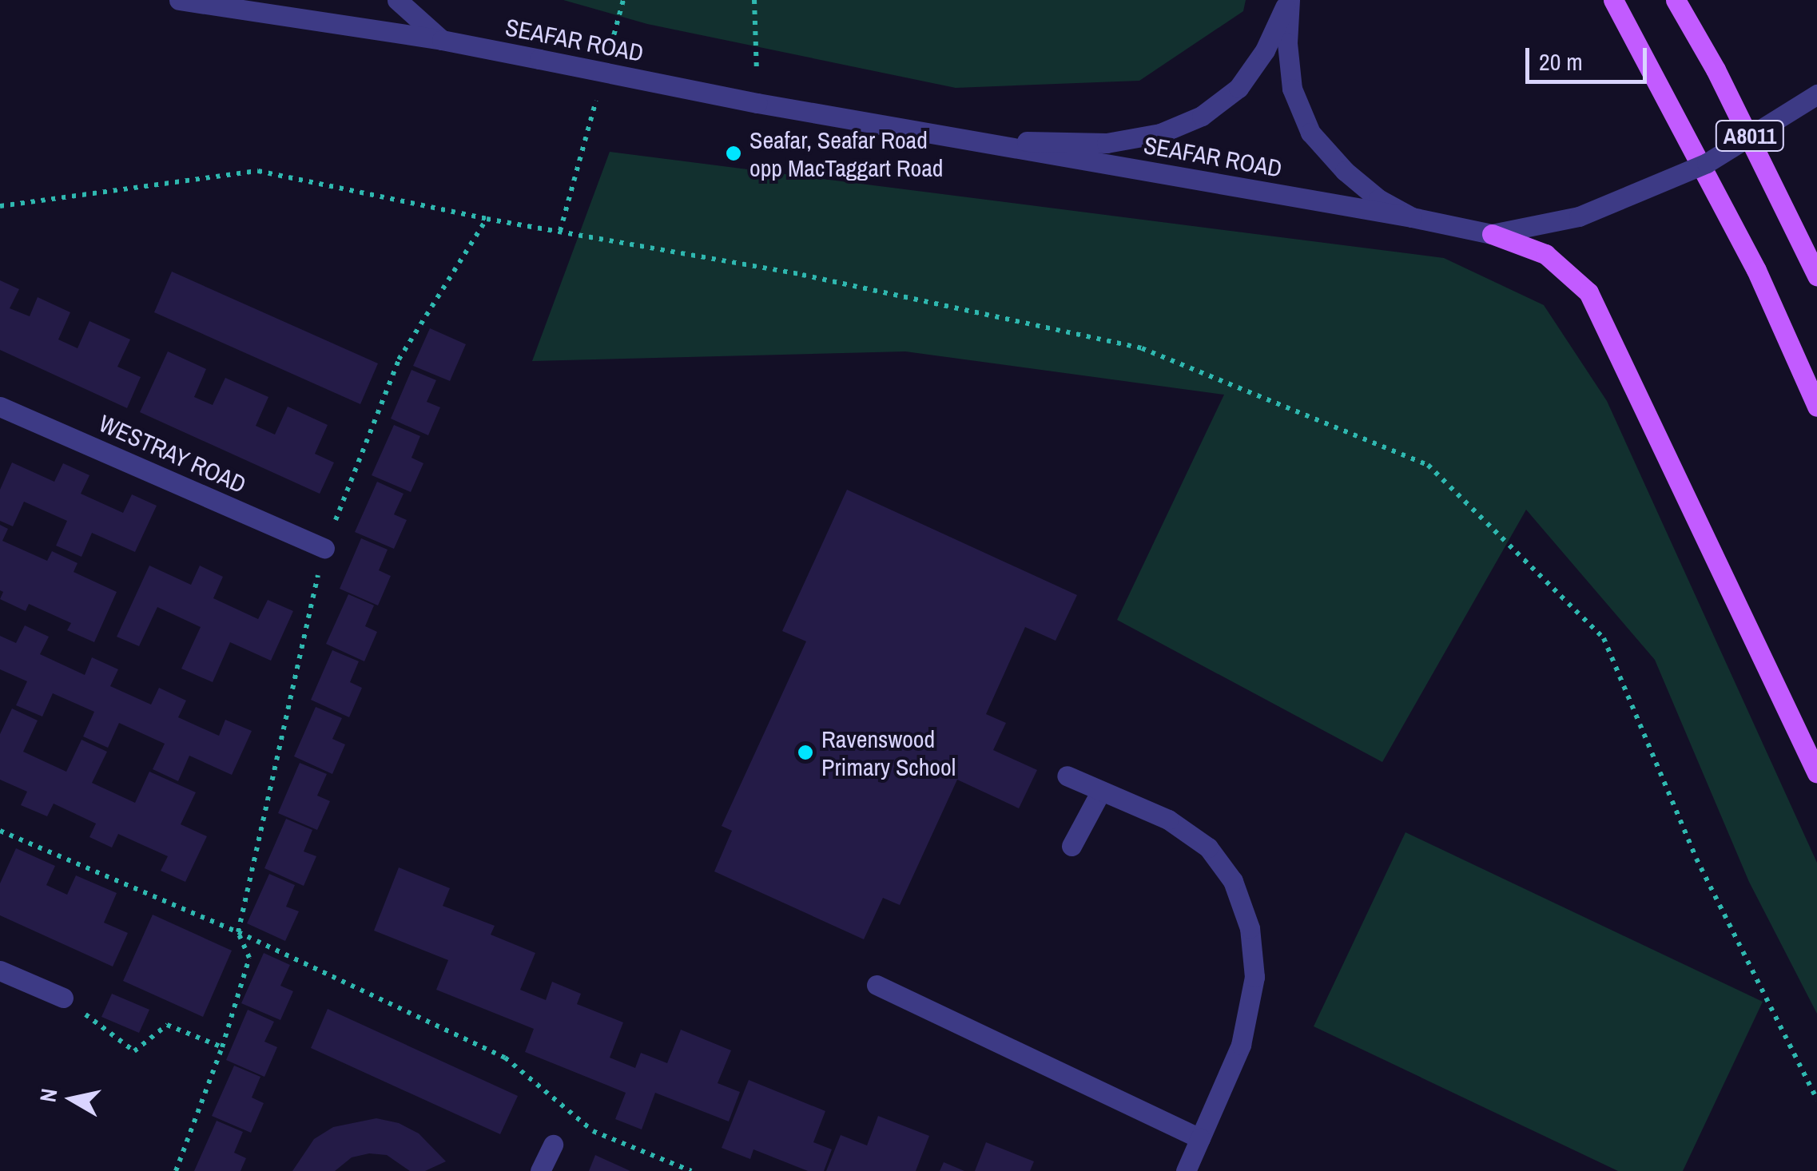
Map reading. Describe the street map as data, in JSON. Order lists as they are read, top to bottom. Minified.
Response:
{"streets":{"main road":["A8011"],"street":["SEAFAR ROAD","WESTRAY ROAD"]},"places":["Seafar, Seafar Road opp MacTaggart Road","Ravenswood Primary School"],"scale_bar":"20 m","north":"left"}
